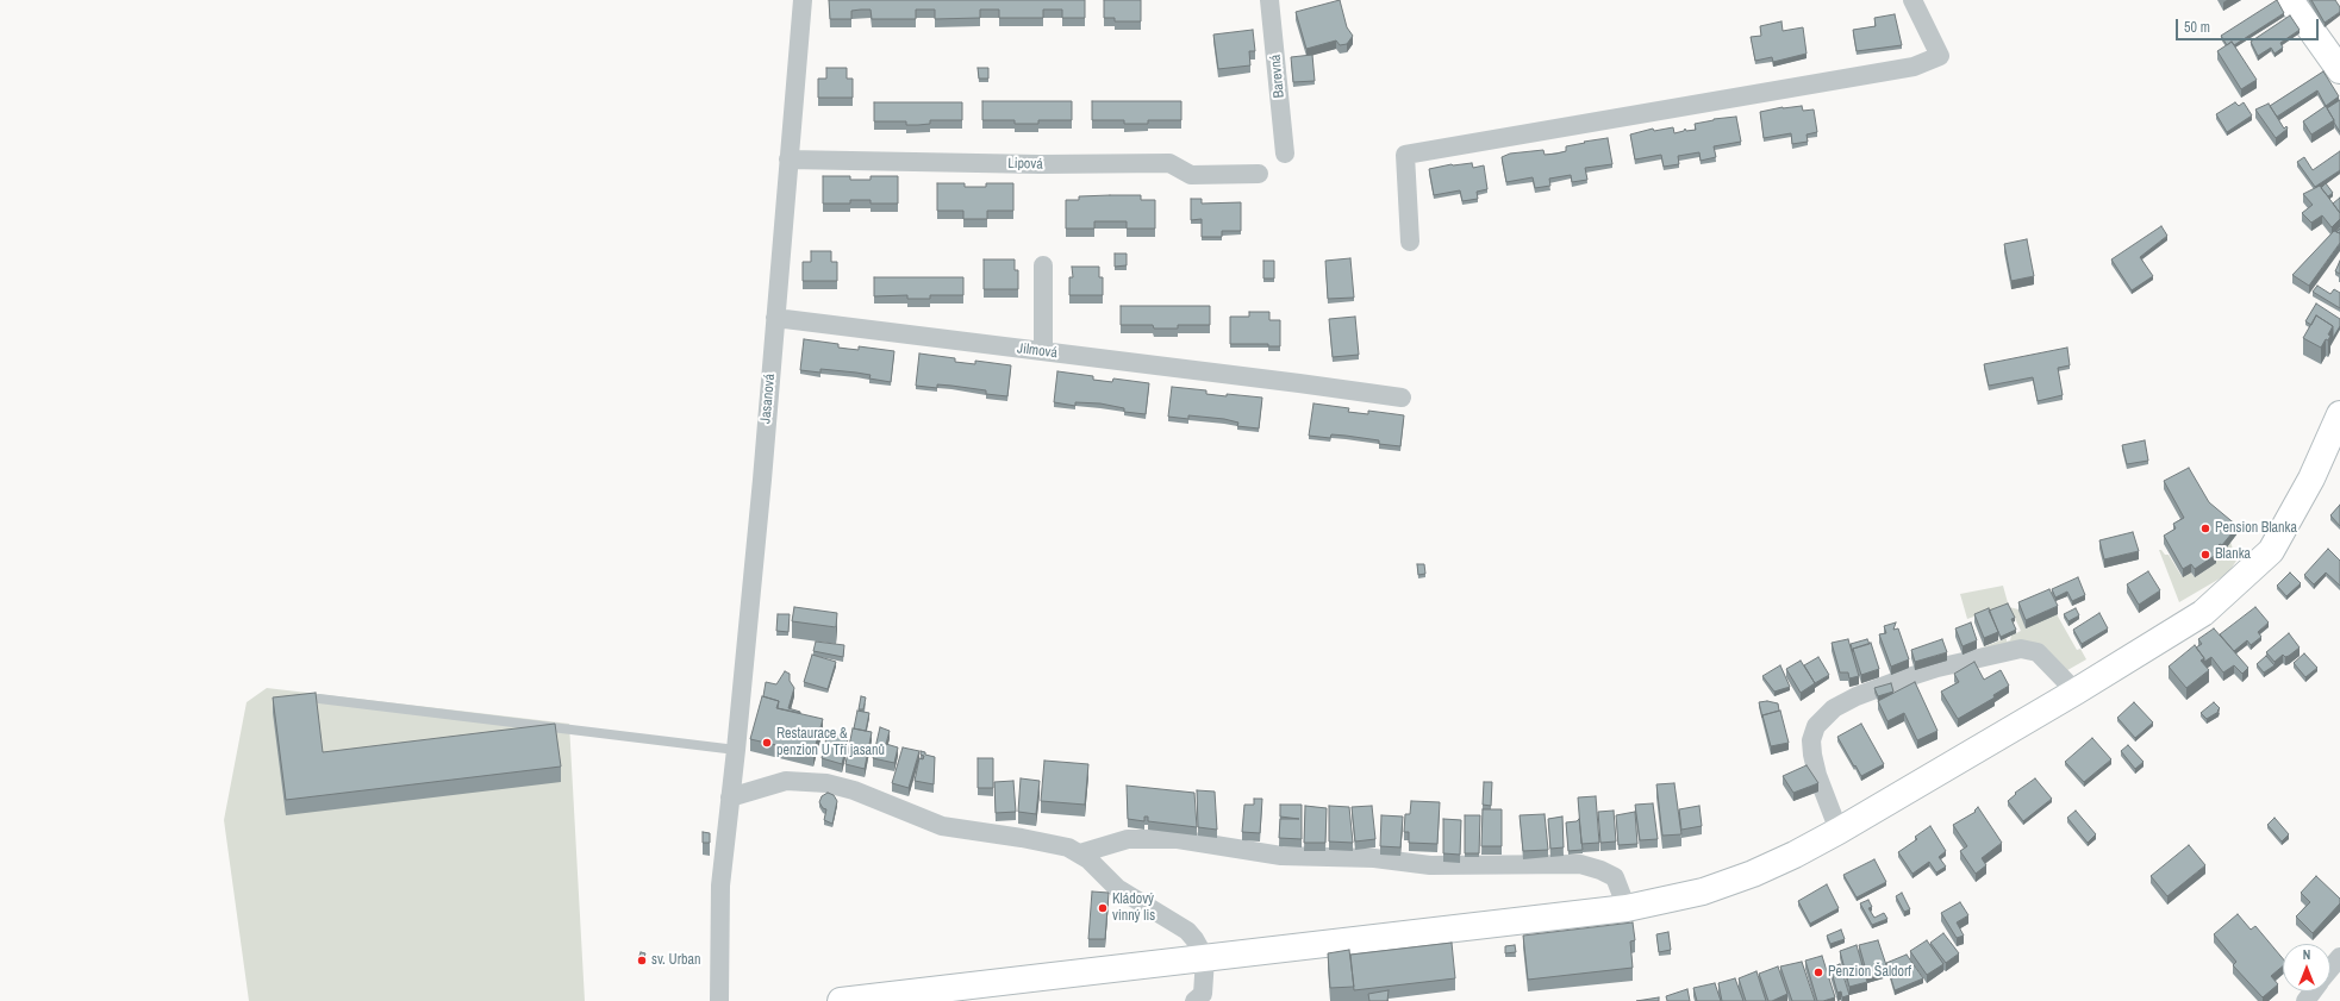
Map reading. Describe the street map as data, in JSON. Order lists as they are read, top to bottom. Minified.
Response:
{"streets":{"street":["Barevná","Lipová","Jilmová","Jasanová"]},"crossings":[["Lipová","Jasanová"],["Jilmová","Jasanová"]],"places":["Pension Blanka","Blanka","Restaurace & penzion U Tří jasanů","Kládový vinný lis","sv. Urban","Penzion Šaldorf"],"scale_bar":"50 m","north":"top"}
